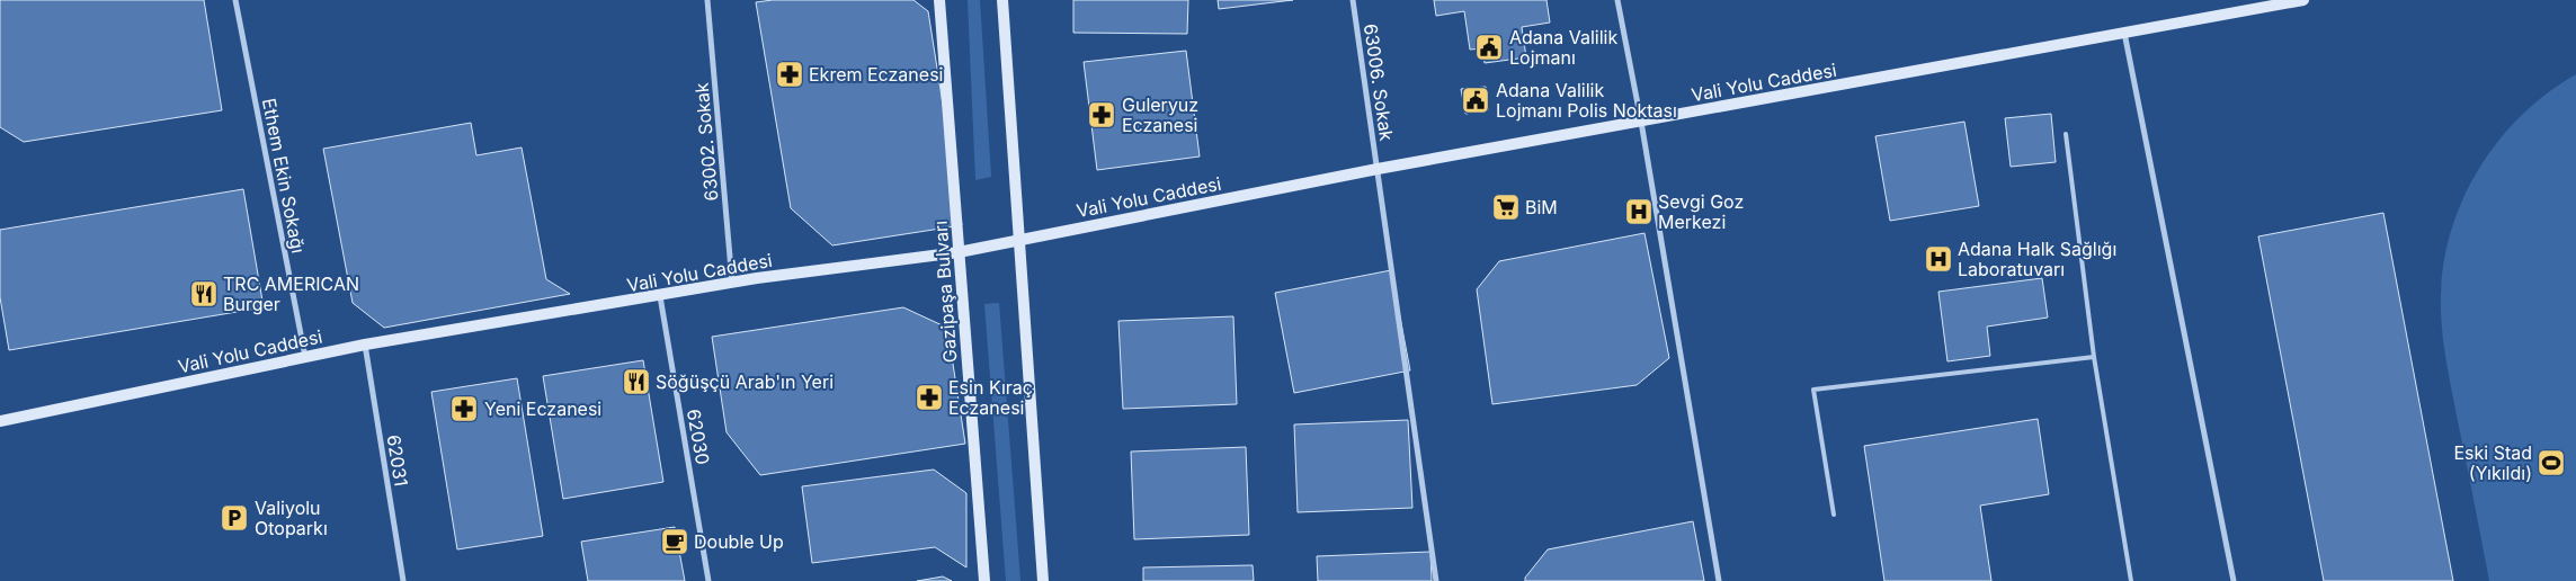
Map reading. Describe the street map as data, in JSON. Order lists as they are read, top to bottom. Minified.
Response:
{"streets":{"main road":["Vali Yolu Caddesi","Gazipaşa Bulvarı"],"street":["63006. Sokak","63002. Sokak","Ethem Ekin Sokağı","62030","62031"]},"crossings":[["63006. Sokak","Vali Yolu Caddesi"],["Vali Yolu Caddesi","63002. Sokak"],["Vali Yolu Caddesi","Ethem Ekin Sokağı"],["Vali Yolu Caddesi","Gazipaşa Bulvarı"],["Vali Yolu Caddesi","62030"],["Vali Yolu Caddesi","62031"]],"places":{"public building":["Adana Valilik Lojmanı","Adana Valilik Lojmanı Polis Noktası"],"pharmacy":["Ekrem Eczanesi","Guleryuz Eczanesi","Esin Kıraç Eczanesi","Yeni Eczanesi"],"supermarket":["BiM"],"hospital":["Sevgi Goz Merkezi","Adana Halk Sağlığı Laboratuvarı"],"restaurant":["TRC AMERICAN Burger","Söğüşçü Arab'ın Yeri"],"sports":["Eski Stad (Yıkıldı)"],"parking":["Valiyolu Otoparkı"],"cafe":["Double Up"]}}
